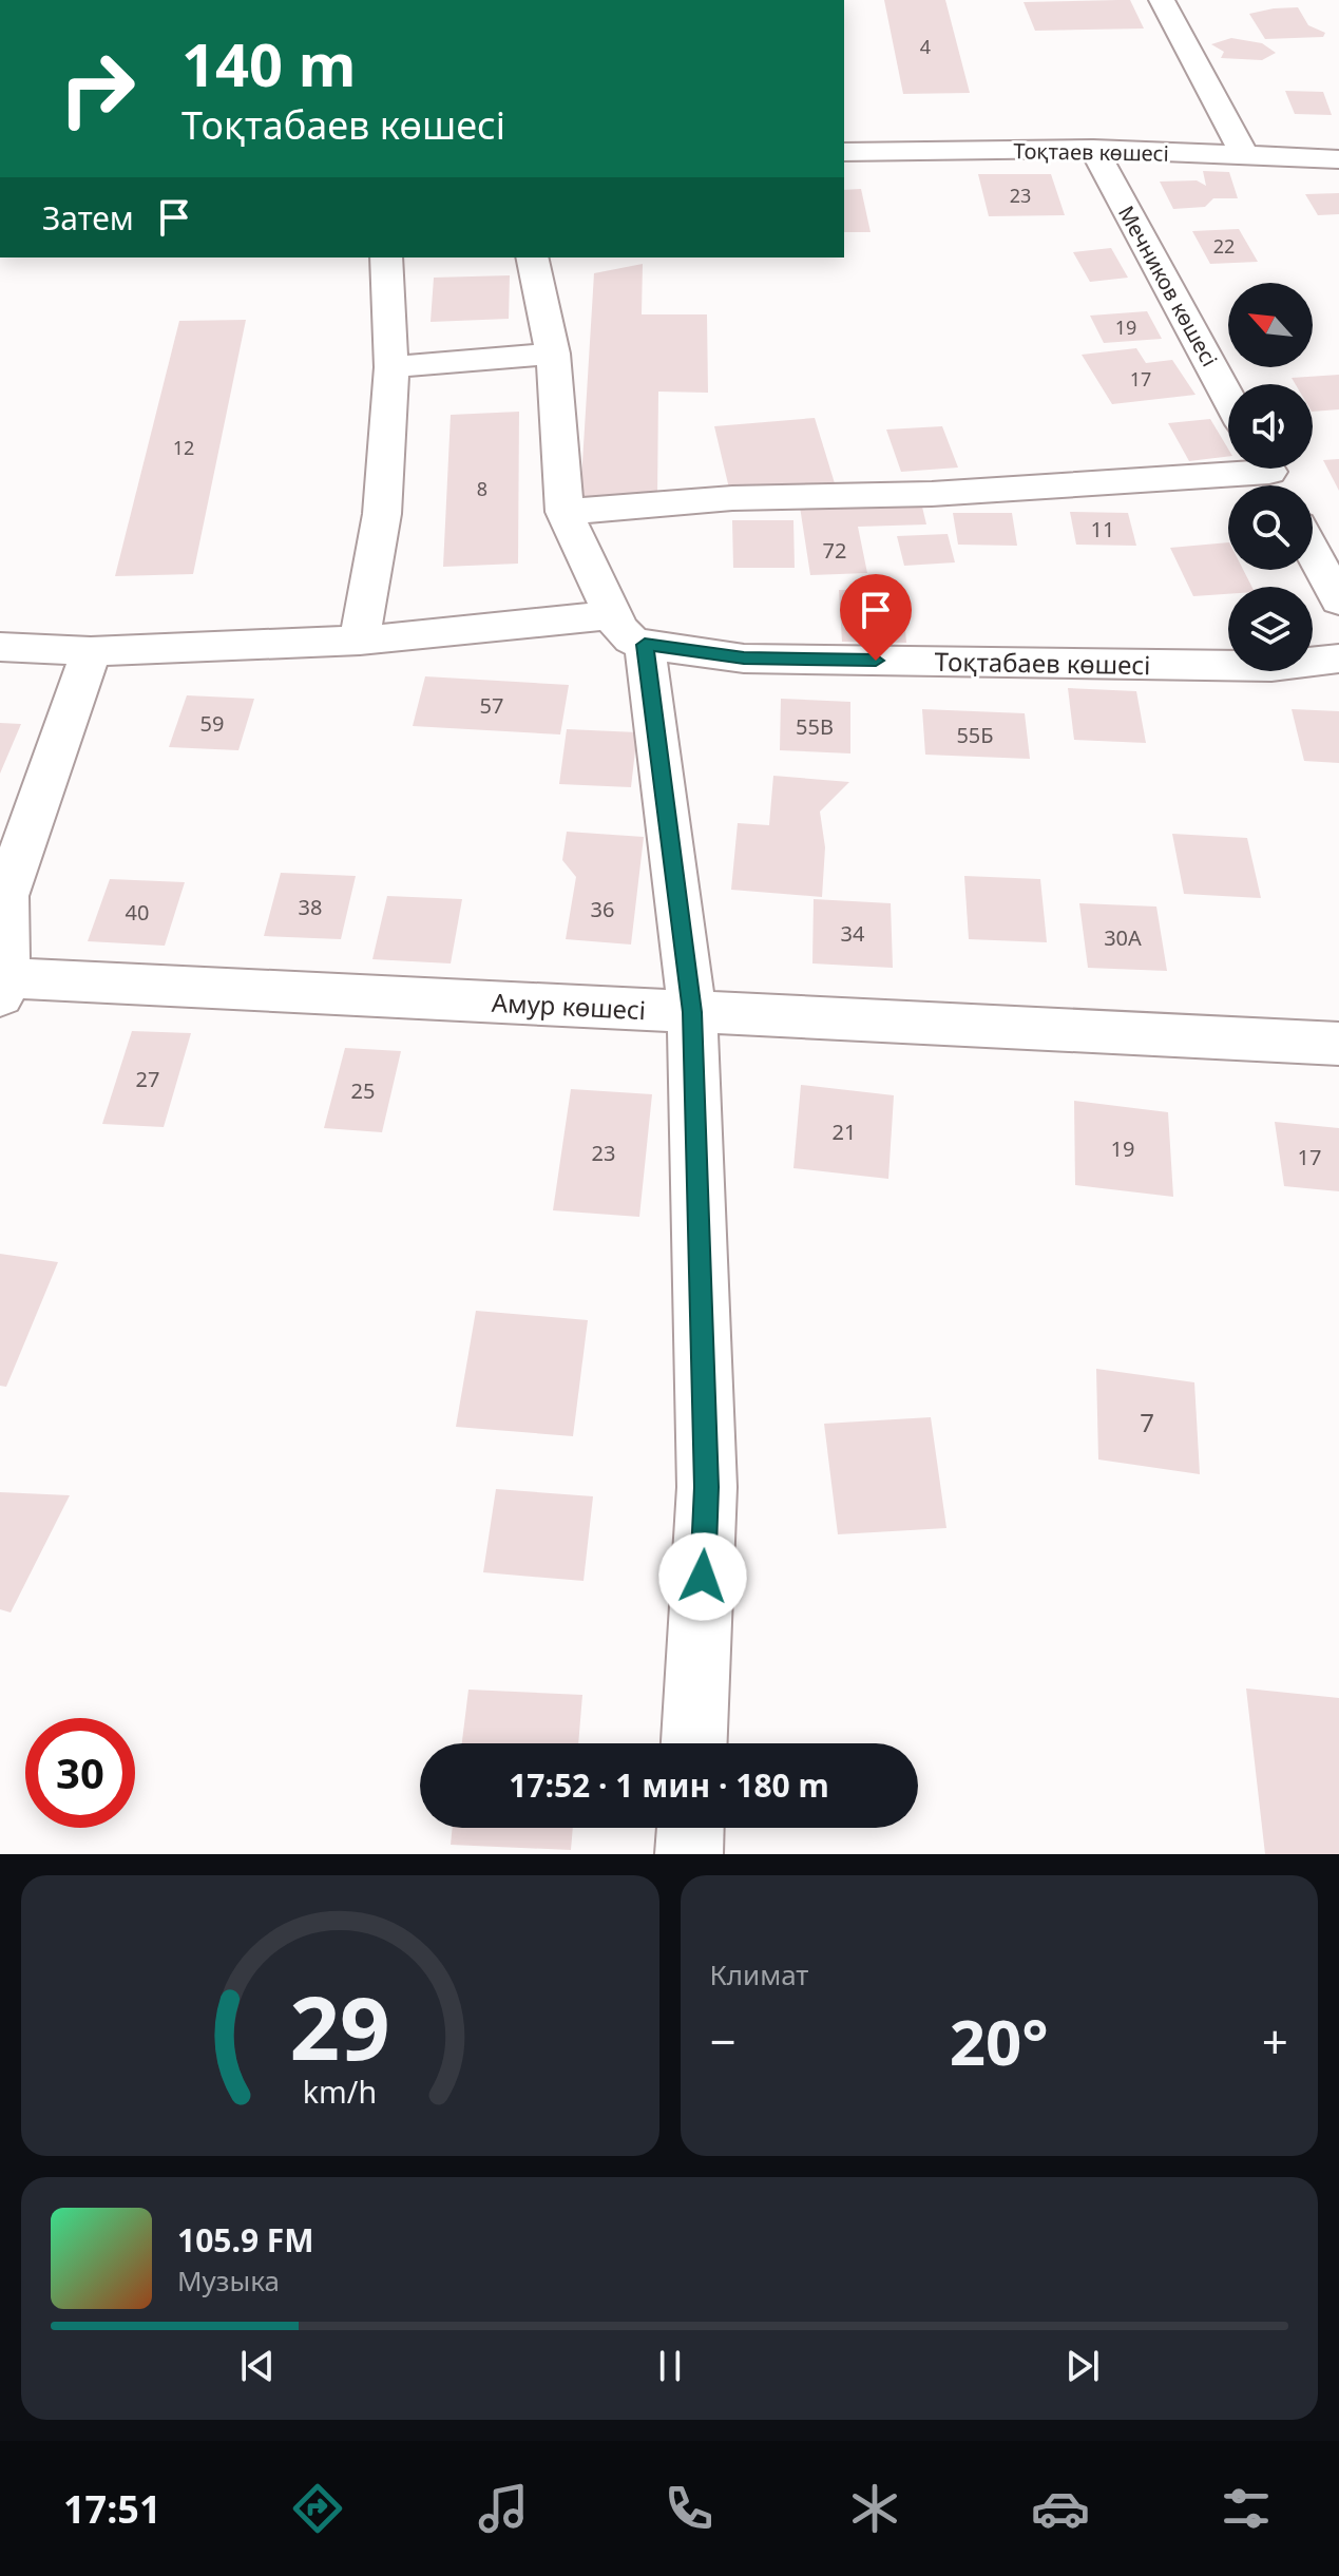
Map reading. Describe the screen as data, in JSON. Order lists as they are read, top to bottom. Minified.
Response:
{"streets":{"street":["Тоқтаев көшесі","Мечников көшесі","Тоқтабаев көшесі","Амур көшесі"]},"crossings":[["Тоқтаев көшесі","Мечников көшесі"]],"house_numbers":["4","23","22","19","17","12","8","11","72","57","59","55В","55Б","38","36","40","34","30А","27","25","21","19","23","17","7"],"north":"top left","page":{"turn":["140 m","Тоқтабаев көшесі"],"then":"Затем","limit":"30","trip":"17:52 · 1 мин · 180 m","tile":"Климат","heat":["−","20°","+"],"song":["105.9 FM","Музыка"],"tabs":"17:51","gauge":["29","km/h"]}}
